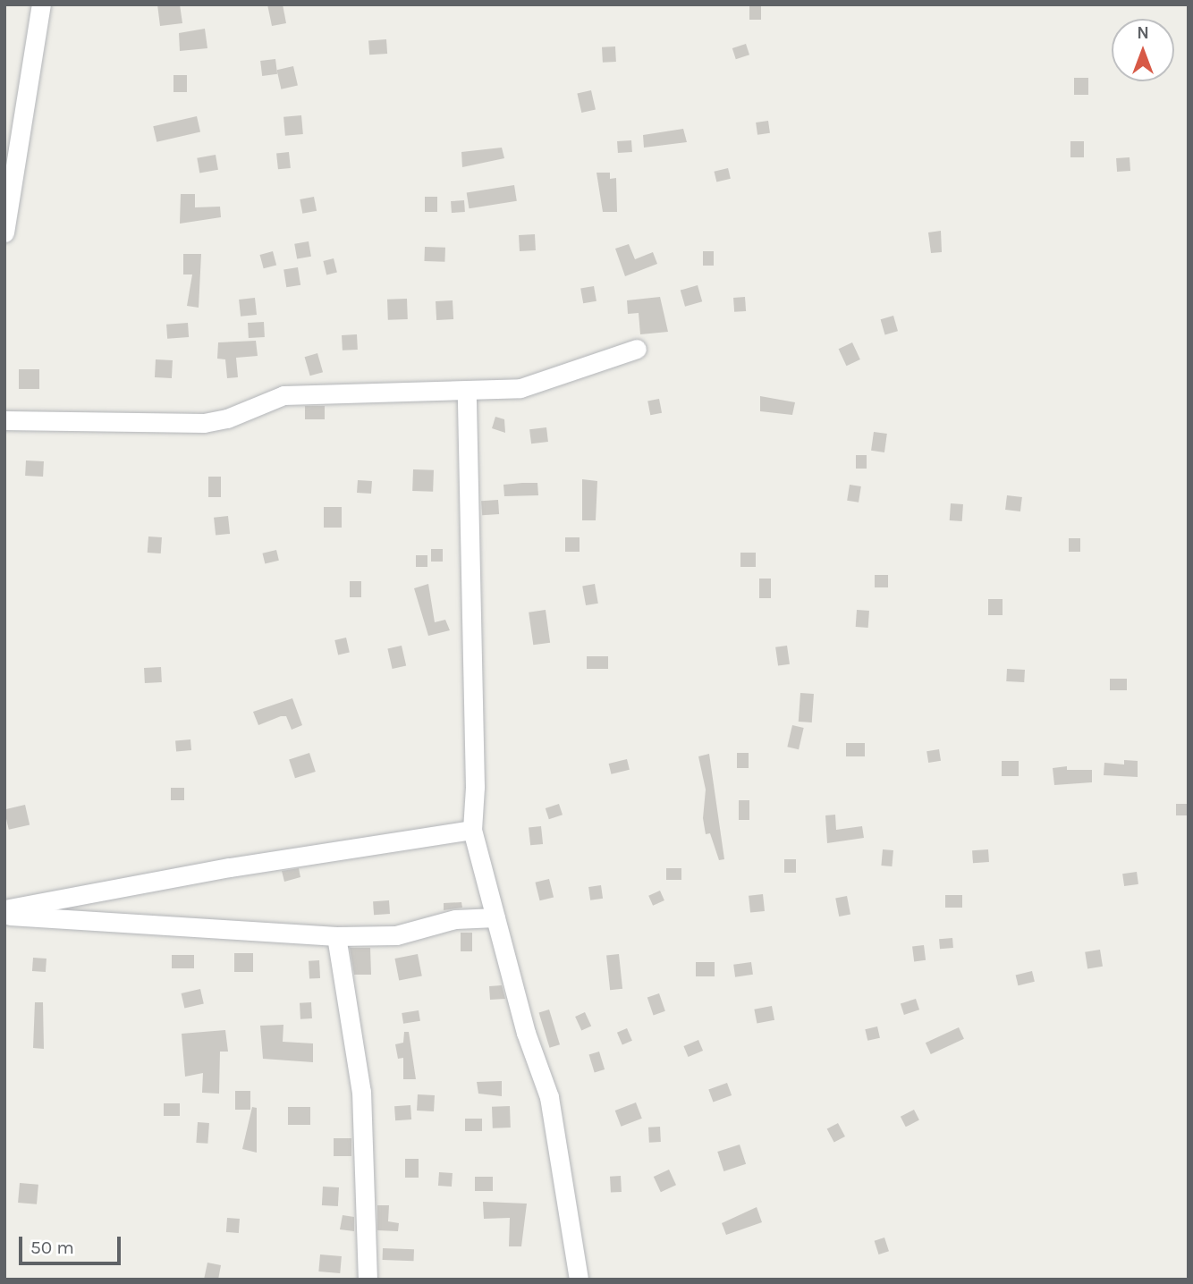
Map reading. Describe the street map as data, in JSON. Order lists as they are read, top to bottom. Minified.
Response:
{"scale_bar":"50 m","north":"top"}
